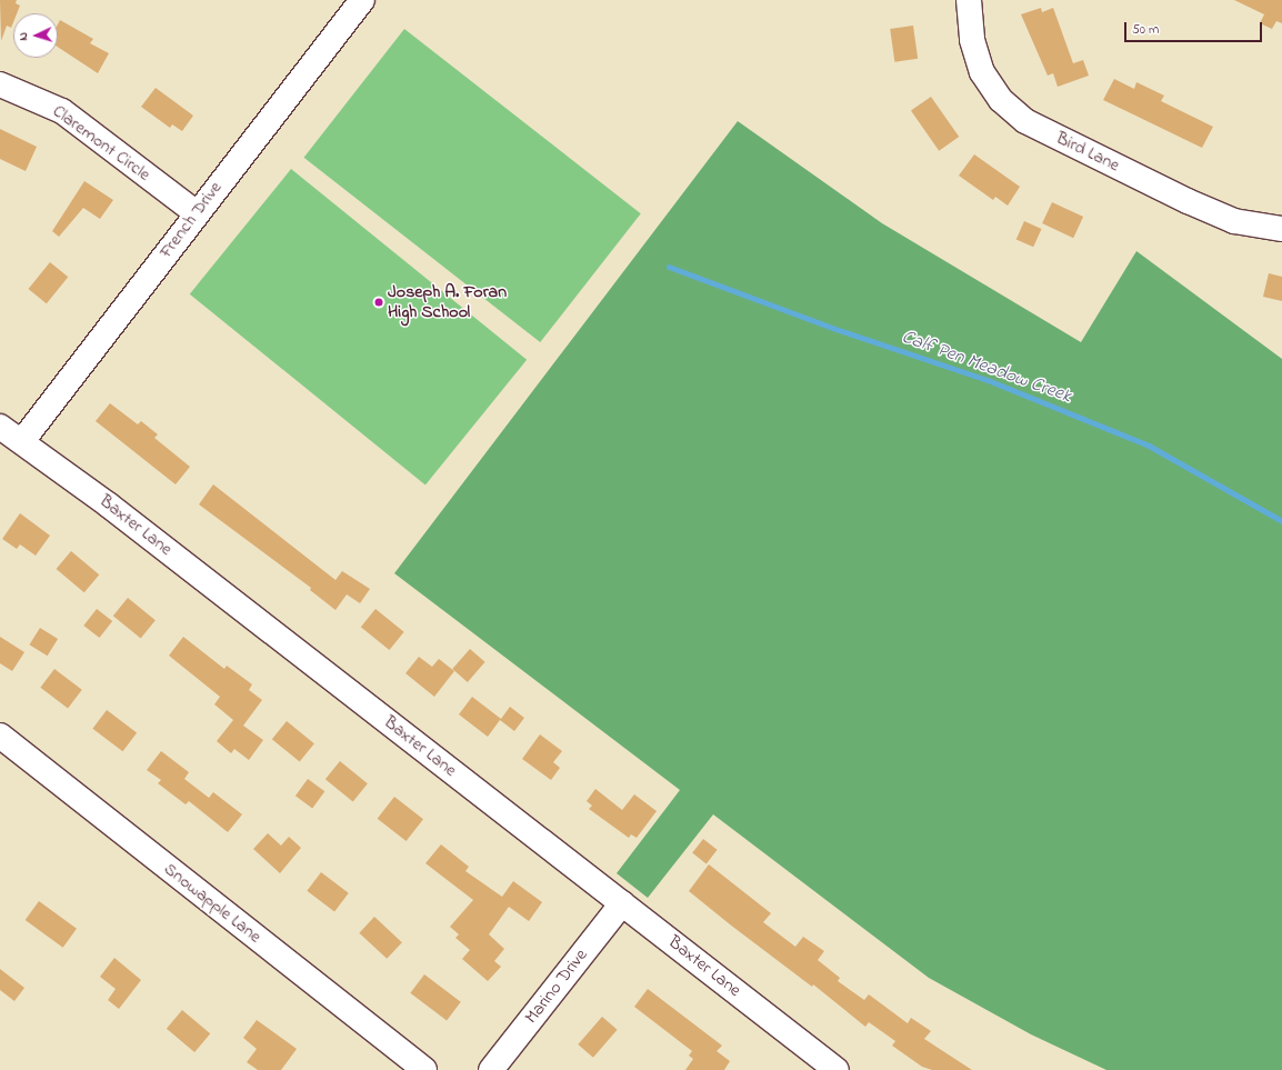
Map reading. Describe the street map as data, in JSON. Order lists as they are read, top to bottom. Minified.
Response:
{"streets":{"street":["Claremont Circle","Bird Lane","French Drive","Baxter Lane","Snowapple Lane","Marino Drive"]},"crossings":[["Claremont Circle","French Drive"],["French Drive","Baxter Lane"],["Baxter Lane","Marino Drive"]],"water":["Calf Pen Meadow Creek"],"places":["Joseph A. Foran High School"],"scale_bar":"50 m","north":"left"}
